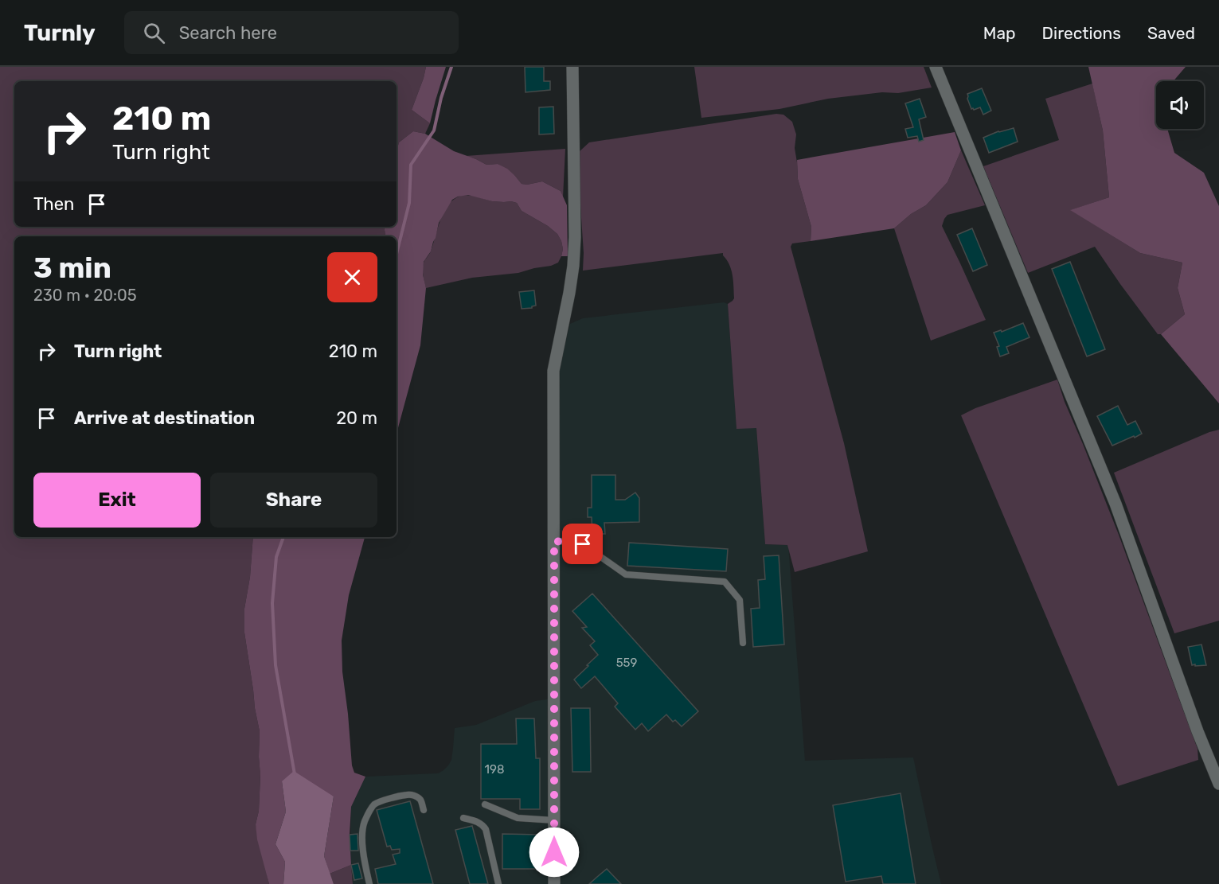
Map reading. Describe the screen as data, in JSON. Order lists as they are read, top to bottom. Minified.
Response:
{"house_numbers":["559","198"],"page":{"header":"Turnly","search":"Search here","nav":["Map","Directions","Saved"],"turn":["210 m","Turn right"],"then":"Then","heading":["3 min","230 m · 20:05"],"list":[{"name":"Turn right","value":"210 m"},{"name":"Arrive at destination","value":"20 m"}],"buttons":["Exit","Share"]}}
